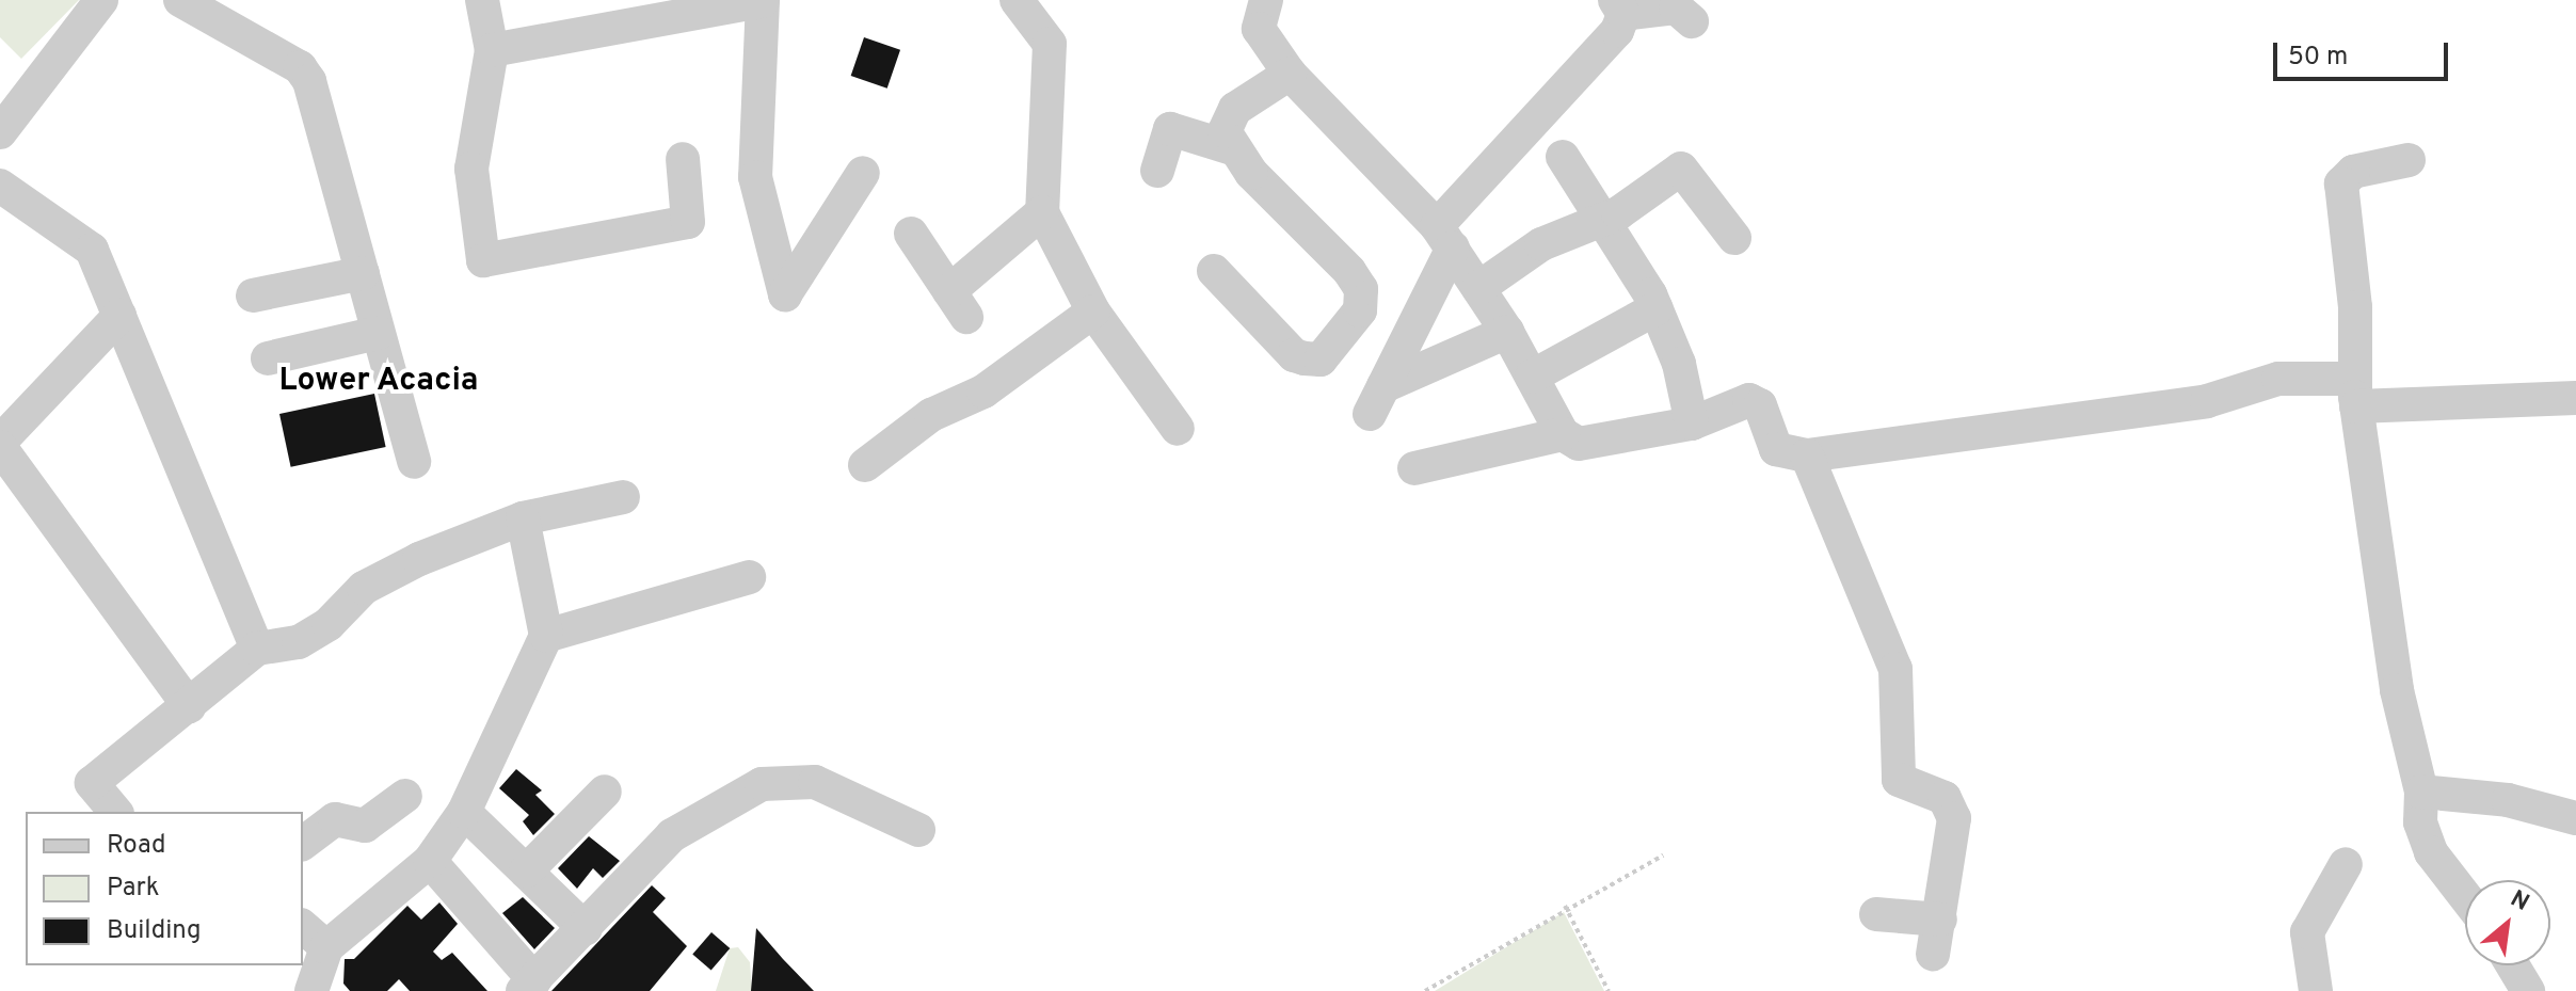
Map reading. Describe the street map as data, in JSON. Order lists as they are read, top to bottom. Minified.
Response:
{"districts":["Lower Acacia"],"legend":["Road","Park","Building"],"scale_bar":"50 m","north":"top right"}
